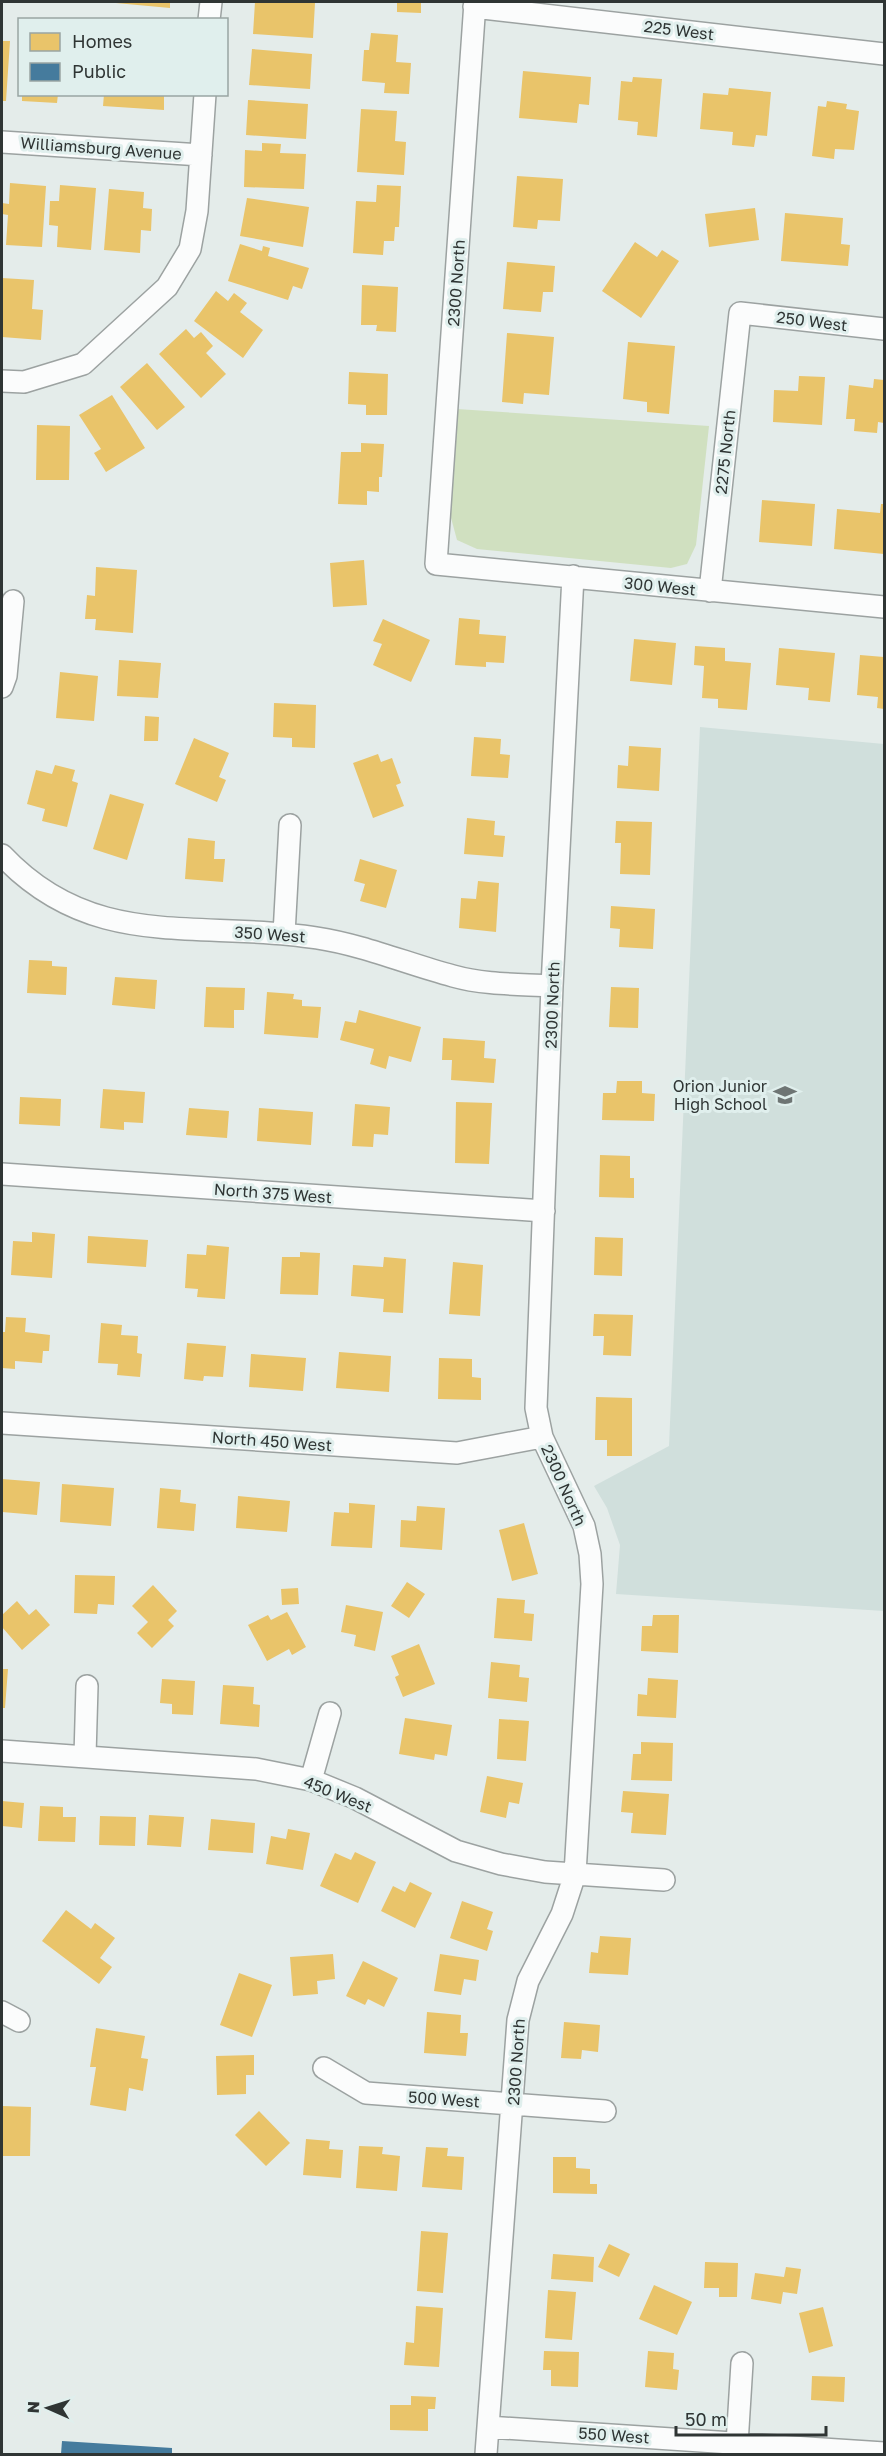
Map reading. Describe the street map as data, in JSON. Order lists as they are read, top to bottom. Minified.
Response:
{"streets":{"street":["225 West","Williamsburg Avenue","2300 North","250 West","2275 North","300 West","350 West","North 375 West","North 450 West","450 West","500 West","550 West"]},"crossings":[["225 West","2300 North"],["2300 North","300 West"],["2300 North","350 West"],["2300 North","North 375 West"],["2300 North","North 450 West"],["2300 North","450 West"],["2300 North","500 West"],["2300 North","550 West"],["250 West","2275 North"],["2275 North","300 West"]],"places":{"school or university":["Orion Junior High School"]},"legend":["Homes","Public"],"scale_bar":"50 m","north":"left"}
